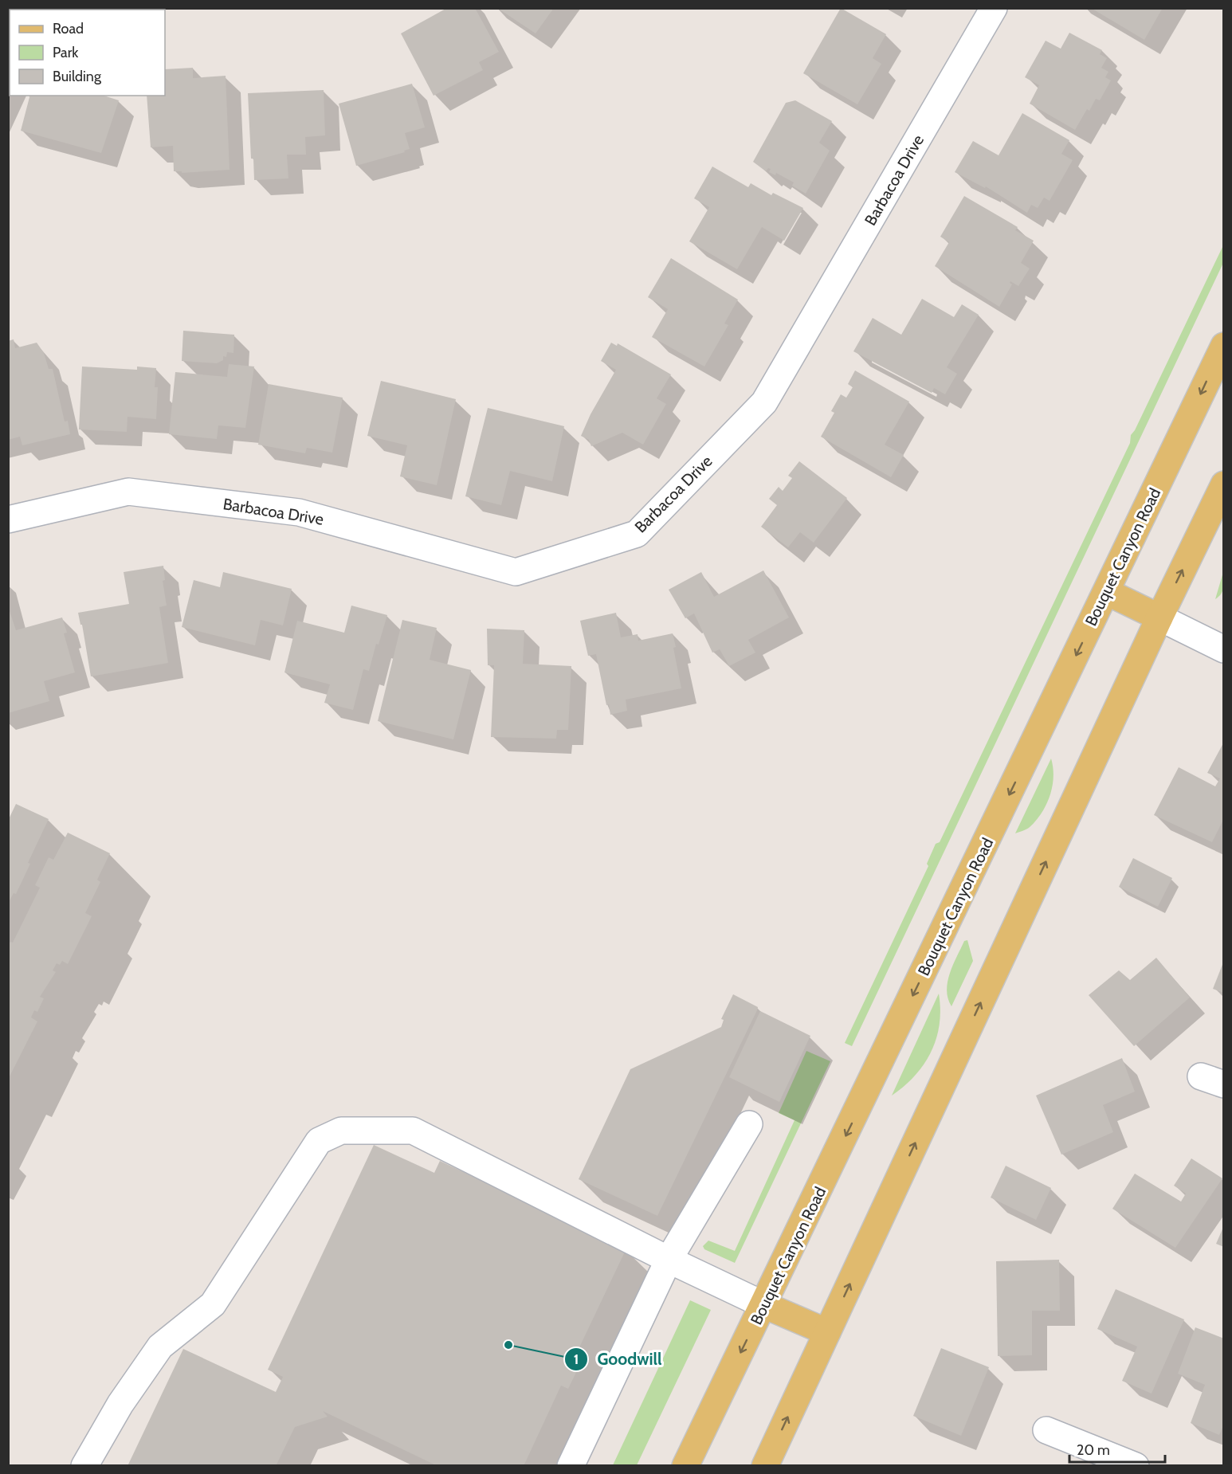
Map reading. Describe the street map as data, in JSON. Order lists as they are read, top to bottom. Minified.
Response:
{"streets":{"main road":["Bouquet Canyon Road"],"street":["Barbacoa Drive"]},"places":["Goodwill"],"legend":["Road","Park","Building"],"scale_bar":"20 m"}
